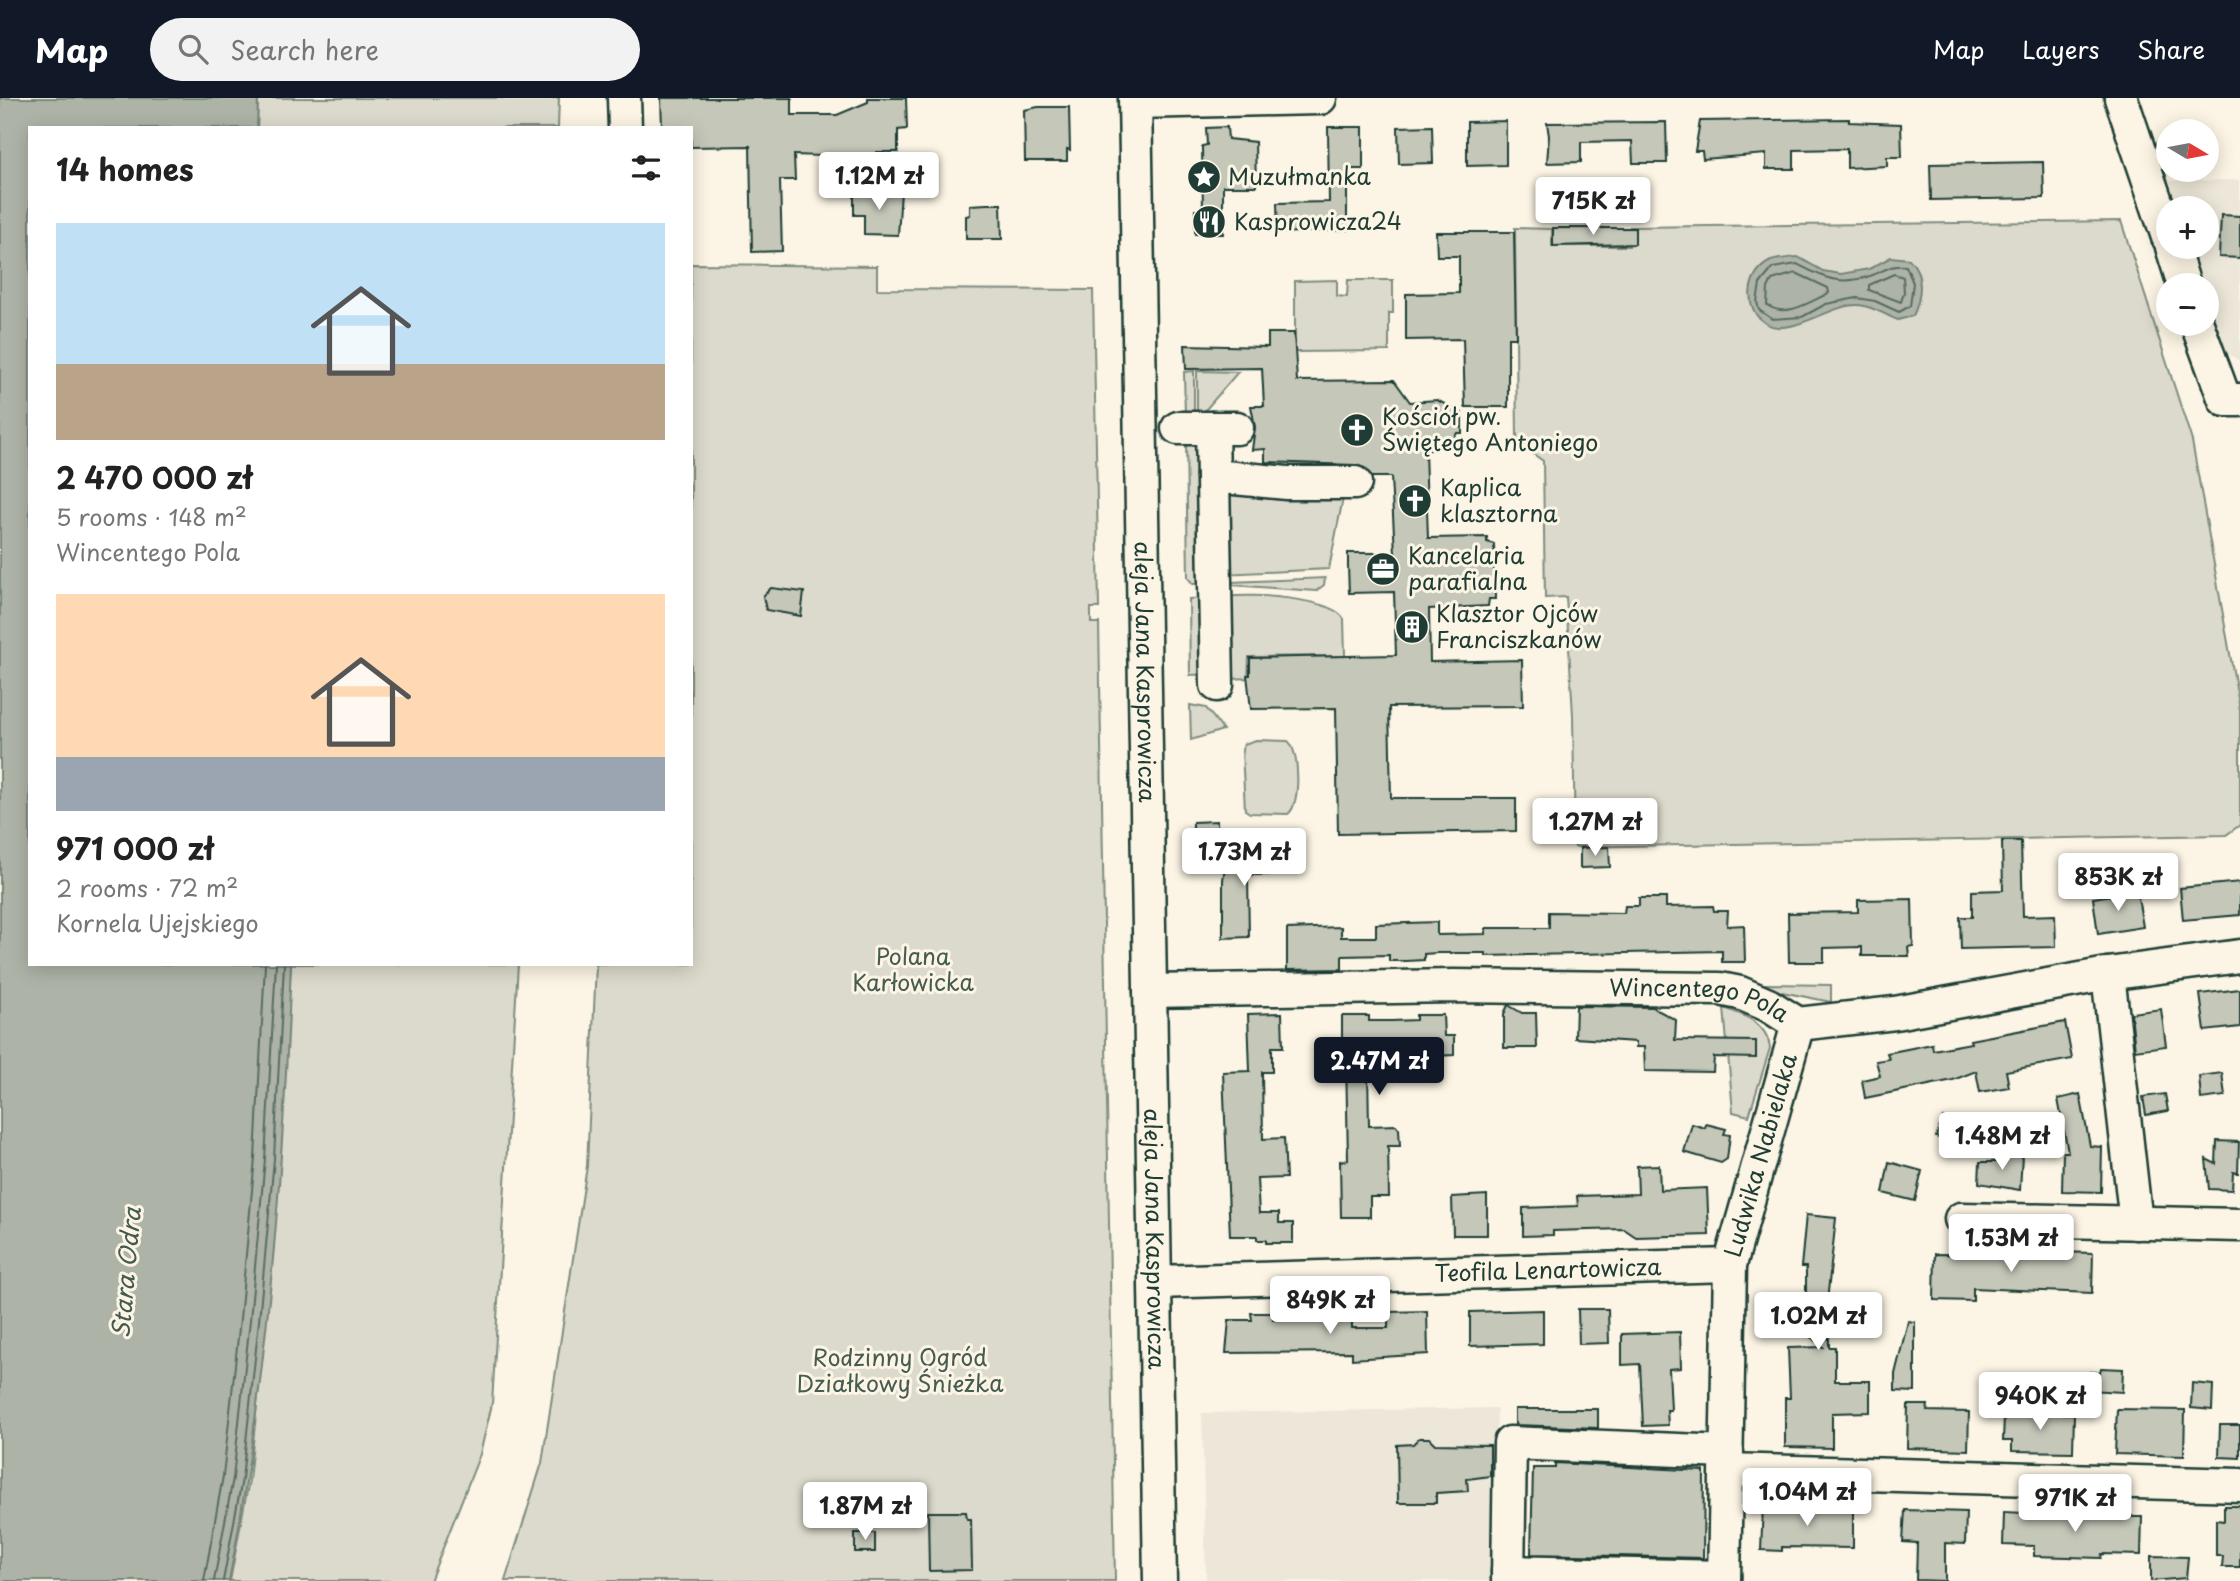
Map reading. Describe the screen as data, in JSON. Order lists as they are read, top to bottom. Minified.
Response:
{"streets":{"street":["aleja Jana Kasprowicza","Wincentego Pola","Ludwika Nabielaka","Teofila Lenartowicza"]},"crossings":[["aleja Jana Kasprowicza","Wincentego Pola"],["aleja Jana Kasprowicza","Teofila Lenartowicza"],["Wincentego Pola","Ludwika Nabielaka"],["Ludwika Nabielaka","Teofila Lenartowicza"]],"water":["Stara Odra"],"parks":["Polana Karłowicka","Rodzinny Ogród Działkowy Śnieżka"],"places":{"place":["Muzułmanka"],"restaurant":["Kasprowicza24"],"church":["Kościół pw. Świętego Antoniego","Kaplica klasztorna"],"office":["Kancelaria parafialna"],"building":["Klasztor Ojców Franciszkanów"]},"north":"right","page":{"header":"Map","search":"Search here","nav":["Map","Layers","Share"],"map_buttons":["+","−"],"heading":"14 homes","price":["1.12M zł","715K zł","1.27M zł","1.73M zł","853K zł","2.47M zł","1.48M zł","1.53M zł","849K zł","1.02M zł","940K zł","1.04M zł","971K zł","1.87M zł"],"list":[{"name":"2 470 000 zł","note":"5 rooms · 148 m² · Wincentego Pola"},{"name":"971 000 zł","note":"2 rooms · 72 m² · Kornela Ujejskiego"}]}}
